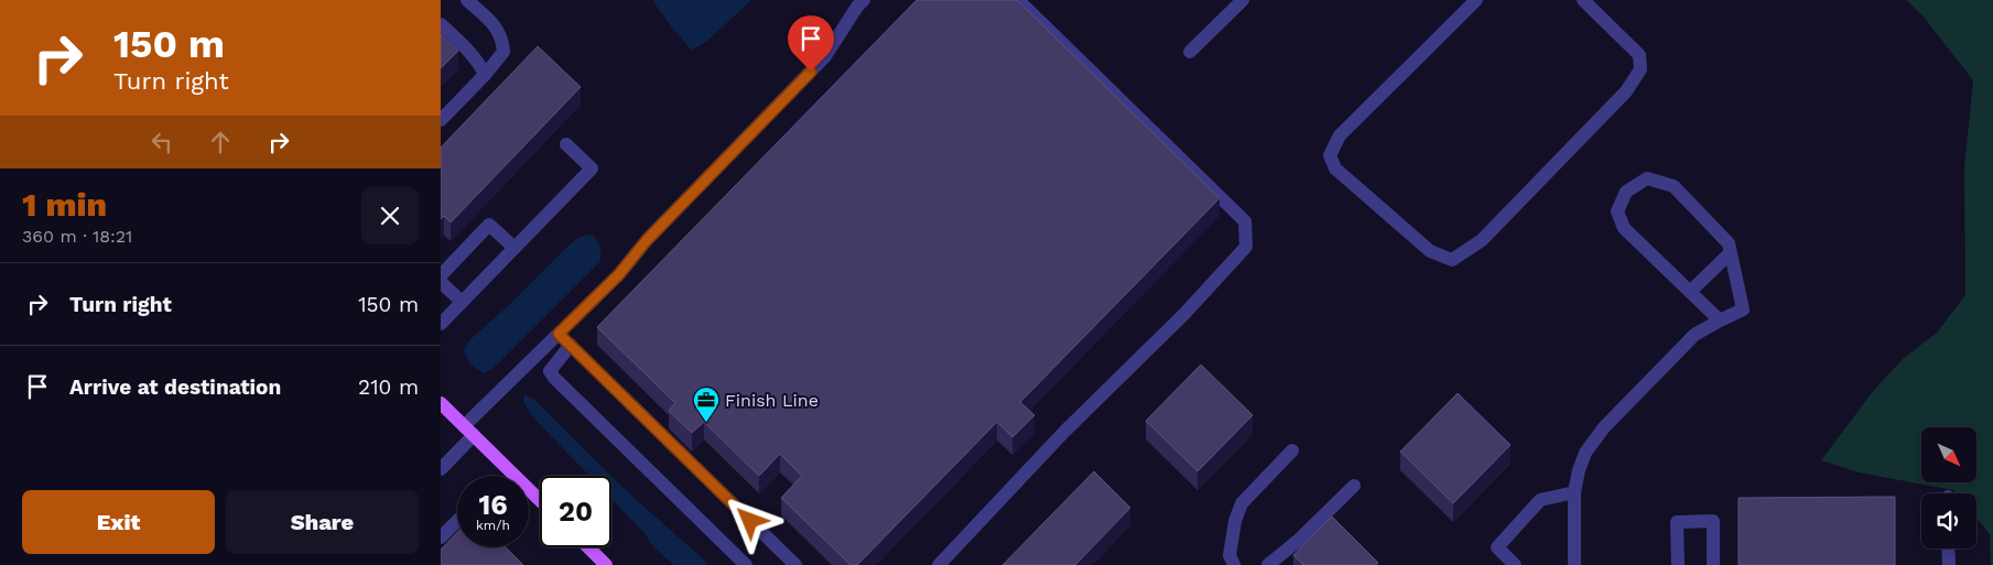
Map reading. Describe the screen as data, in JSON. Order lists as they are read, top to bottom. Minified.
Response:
{"places":{"office":["Finish Line"]},"north":"bottom right","page":{"turn":["150 m","Turn right"],"heading":["1 min","360 m · 18:21"],"list":[{"name":"Turn right","value":"150 m"},{"name":"Arrive at destination","value":"210 m"}],"speed":"16 km/h","limit":"20","buttons":["Exit","Share"]}}
